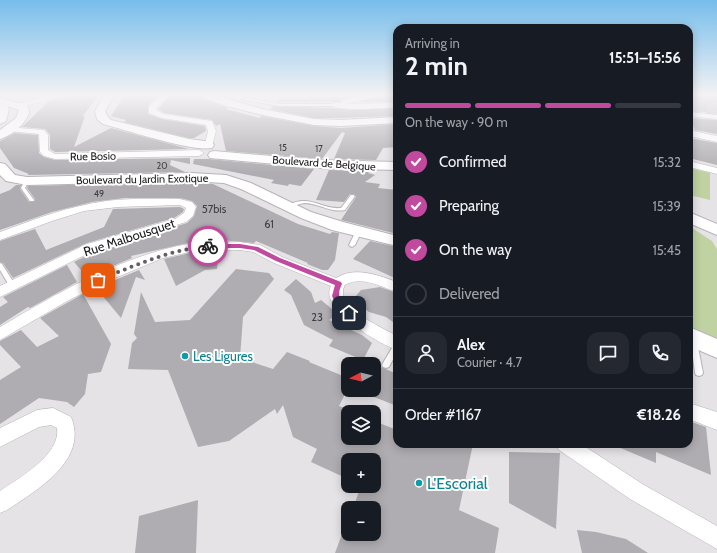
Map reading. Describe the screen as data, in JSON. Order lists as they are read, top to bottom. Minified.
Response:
{"streets":{"main road":["Boulevard de Belgique","Boulevard du Jardin Exotique"],"street":["Rue Bosio","Rue Malbousquet"]},"crossings":[["Rue Bosio","Boulevard de Belgique"]],"places":["Les Ligures","L'Escorial"],"house_numbers":["15","17","20","49","57bis","61","23"],"north":"left","page":{"heading":["2 min","Arriving in","15:51–15:56"],"panel":["Alex","Courier · 4.7","Order #1167","€18.26"],"bar":"On the way · 90 m","list":[["Confirmed","15:32"],["Preparing","15:39"],["On the way","15:45"],"Delivered"],"map_buttons":["+","−"]}}
